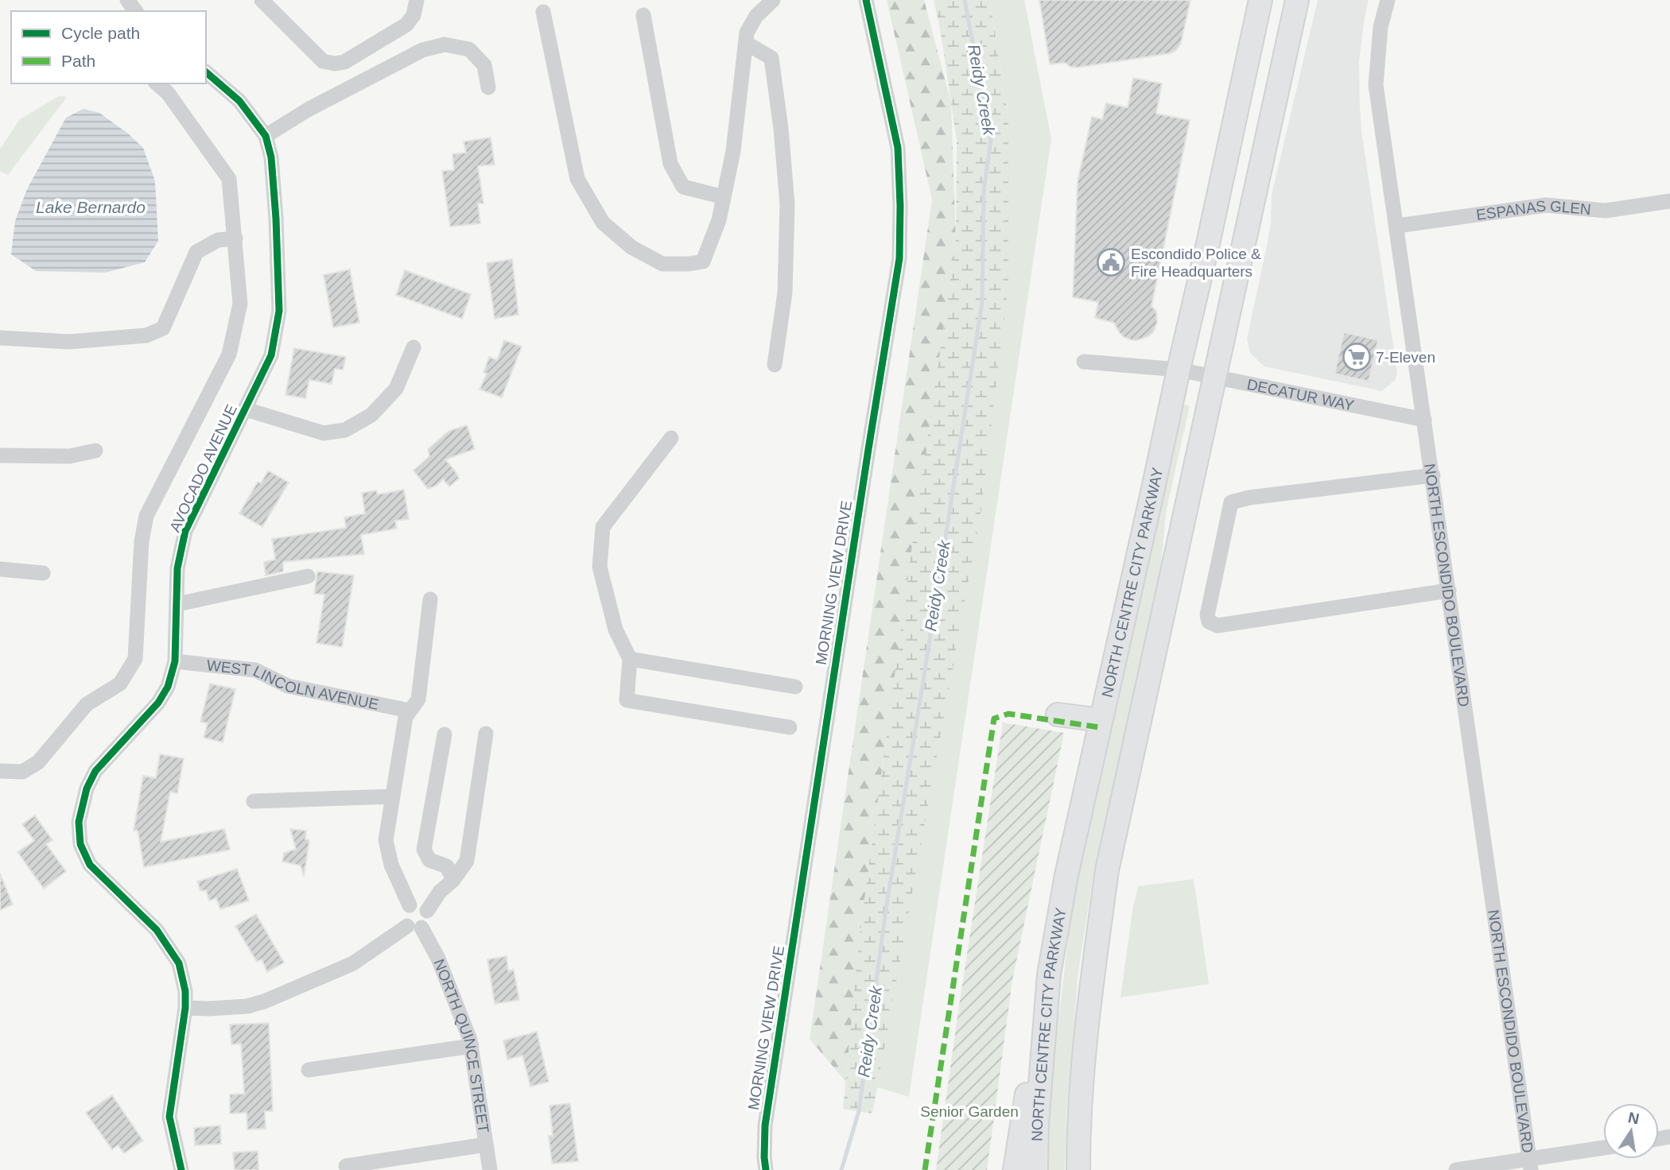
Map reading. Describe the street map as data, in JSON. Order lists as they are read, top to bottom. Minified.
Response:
{"streets":{"highway":["NORTH CENTRE CITY PARKWAY"],"street":["ESPANAS GLEN","DECATUR WAY","AVOCADO AVENUE","MORNING VIEW DRIVE","NORTH ESCONDIDO BOULEVARD","WEST LINCOLN AVENUE","NORTH QUINCE STREET"]},"crossings":[["ESPANAS GLEN","NORTH ESCONDIDO BOULEVARD"],["DECATUR WAY","NORTH CENTRE CITY PARKWAY"],["DECATUR WAY","NORTH ESCONDIDO BOULEVARD"],["AVOCADO AVENUE","WEST LINCOLN AVENUE"]],"water":["Reidy Creek","Lake Bernardo"],"parks":["Senior Garden"],"places":{"public building":["Escondido Police & Fire Headquarters"],"supermarket":["7-Eleven"]},"legend":["Cycle path","Path"],"north":"top"}
